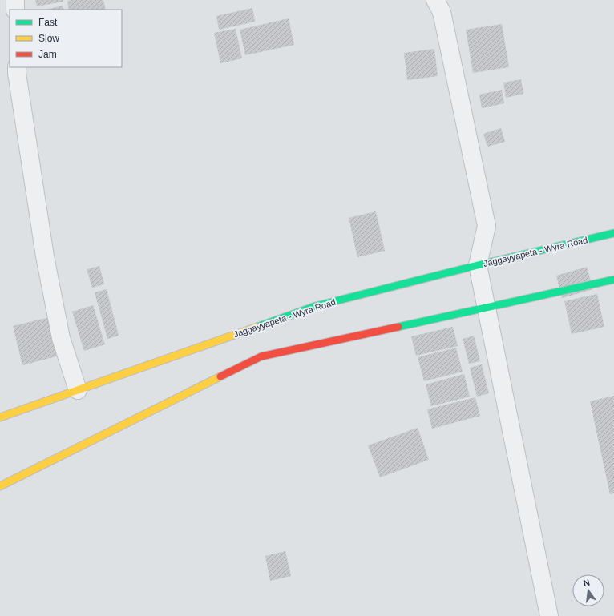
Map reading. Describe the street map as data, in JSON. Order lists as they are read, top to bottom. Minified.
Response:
{"streets":{"main road":["Jaggayyapeta - Wyra Road"]},"legend":["Fast","Slow","Jam"],"north":"top"}
